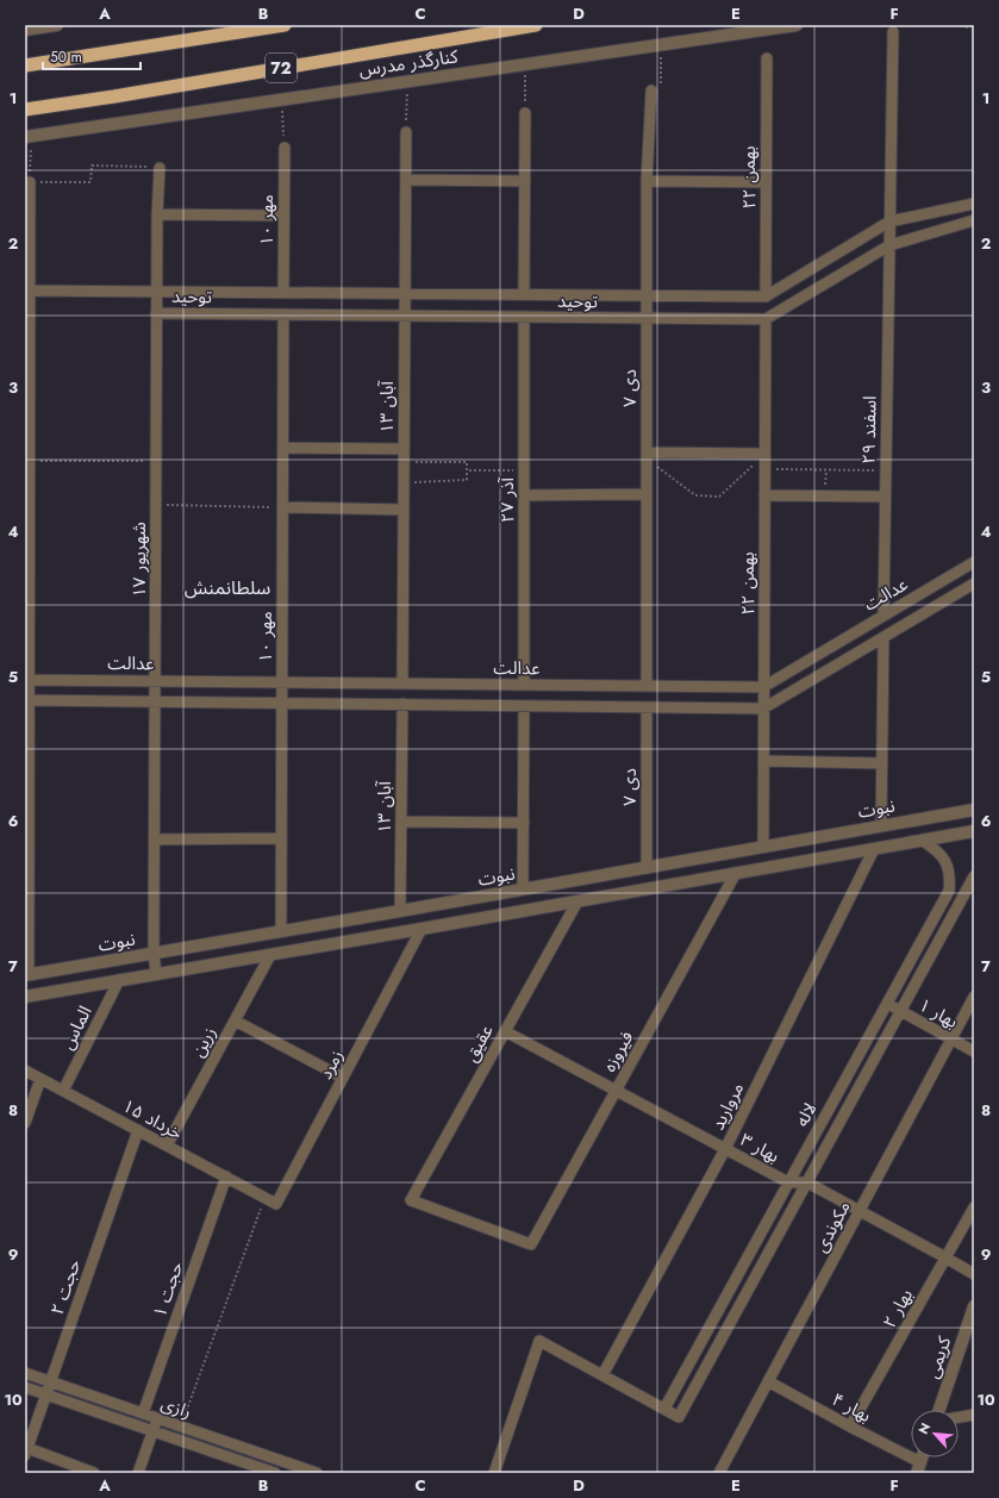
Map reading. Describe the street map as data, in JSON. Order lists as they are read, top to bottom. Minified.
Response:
{"streets":{"highway":["72"],"street":["کنارگذر مدرس","۲۲ بهمن","۱۰ مهر","توحید","۷ دی","۱۳ آبان","۲۹ اسفند","۲۷ آذر","۱۷ شهریور","عدالت","نبوت","بهار ۱","الماس","زرین","عقیق","فیروزه","زمرد","مروارید","لاله","۱۵ خرداد","بهار ۳","مکوندی","حجت ۲","حجت ۱","بهار ۲","کریمی","رازی","بهار ۴"]},"crossings":[["۲۲ بهمن","توحید"],["۲۲ بهمن","عدالت"],["۲۲ بهمن","نبوت"],["۱۰ مهر","توحید"],["۱۰ مهر","عدالت"],["۱۰ مهر","نبوت"],["توحید","۷ دی"],["توحید","۱۳ آبان"],["توحید","۲۷ آذر"],["توحید","۱۷ شهریور"],["۷ دی","عدالت"],["۷ دی","نبوت"],["۱۳ آبان","عدالت"],["۱۳ آبان","نبوت"],["۲۹ اسفند","عدالت"],["۲۷ آذر","عدالت"],["۱۷ شهریور","عدالت"],["۱۷ شهریور","نبوت"],["بهار ۱","لاله"],["بهار ۱","مکوندی"],["الماس","۱۵ خرداد"],["زرین","۱۵ خرداد"],["عقیق","فیروزه"],["عقیق","بهار ۳"],["فیروزه","بهار ۳"],["زمرد","۱۵ خرداد"],["مروارید","بهار ۳"],["لاله","بهار ۳"],["۱۵ خرداد","حجت ۲"],["۱۵ خرداد","حجت ۱"],["بهار ۳","مکوندی"],["بهار ۳","بهار ۲"],["مکوندی","بهار ۴"],["حجت ۲","رازی"],["حجت ۱","رازی"],["بهار ۲","بهار ۴"]],"districts":["سلطانمنش"],"scale_bar":"50 m","north":"top left","grid":{"columns":["A","B","C","D","E","F"],"rows":["1","2","3","4","5","6","7","8","9","10"]}}
